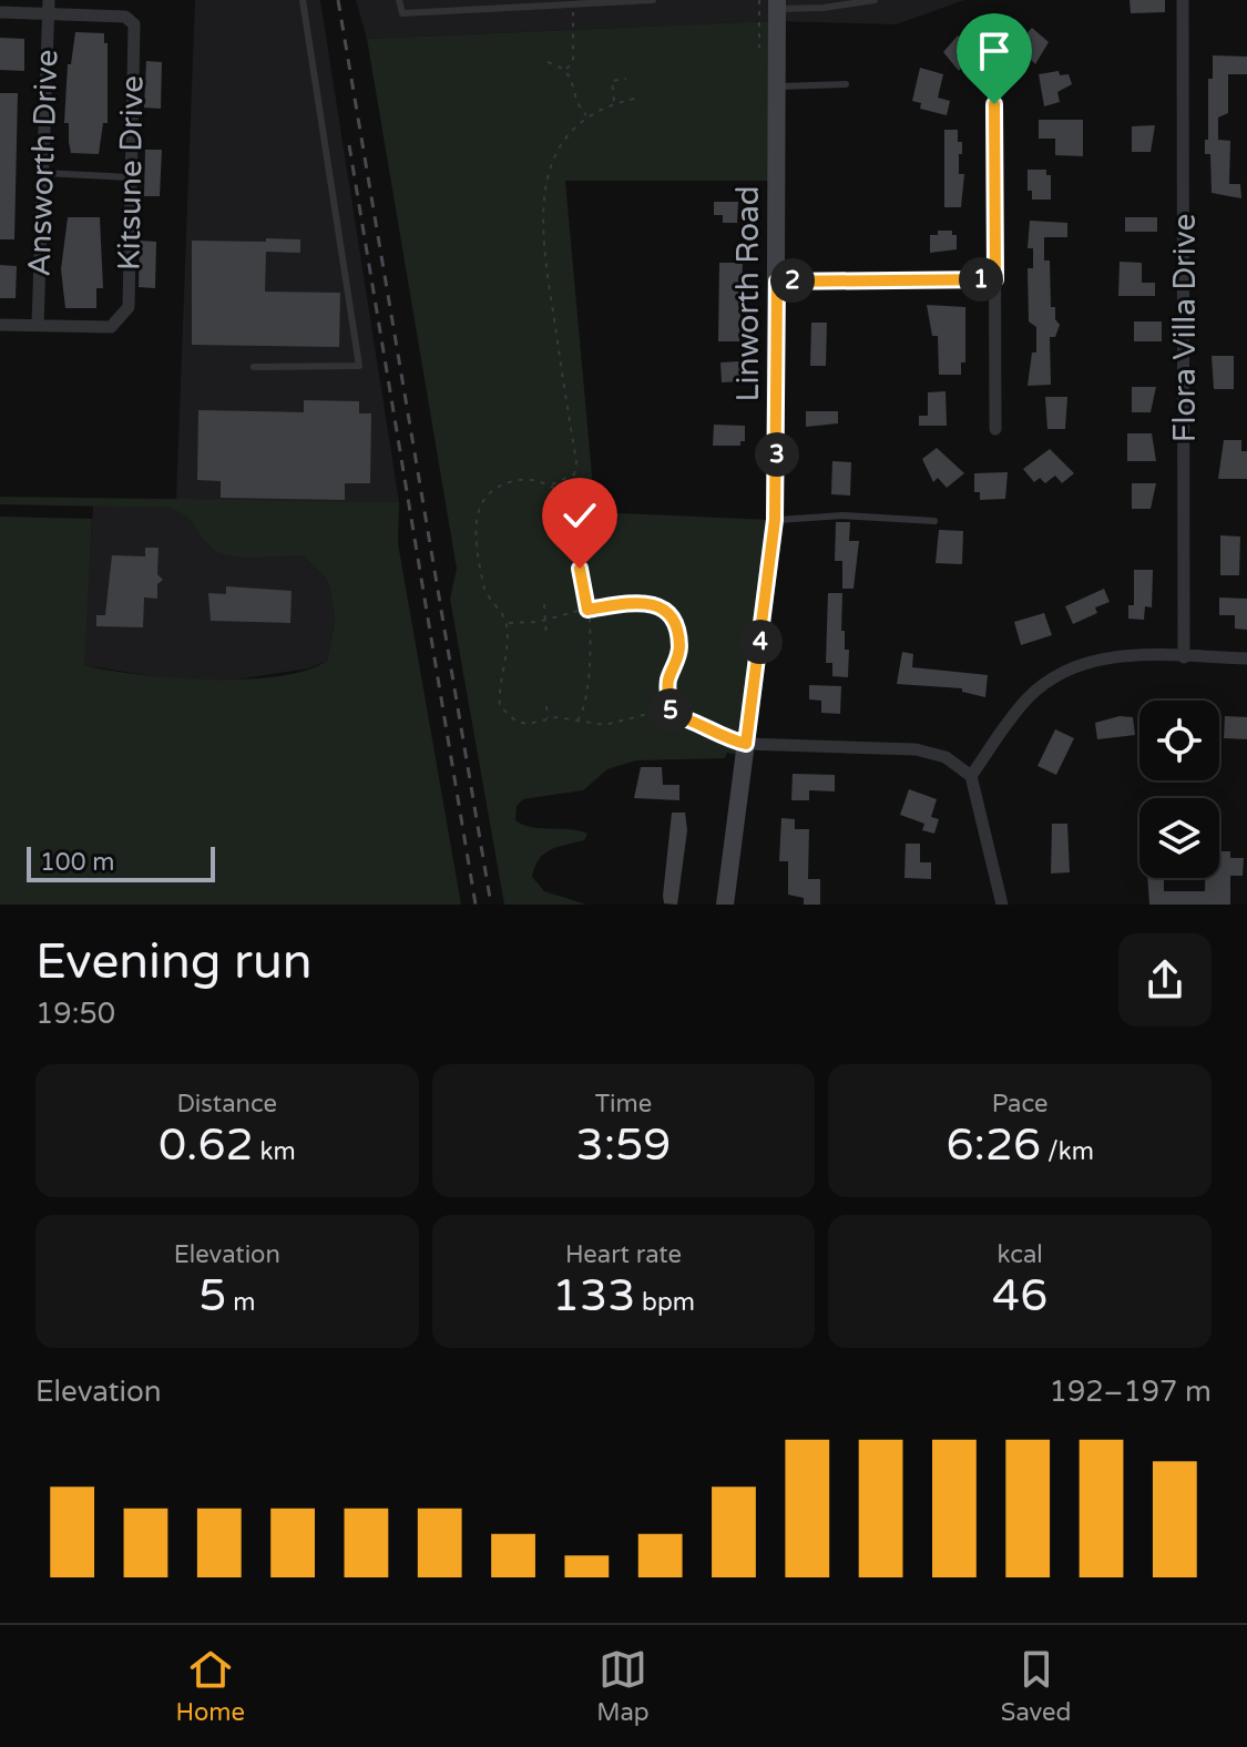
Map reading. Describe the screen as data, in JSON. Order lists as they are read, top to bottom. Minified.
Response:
{"streets":{"main road":["Linworth Road"],"street":["Answorth Drive","Kitsune Drive","Flora Villa Drive"]},"crossings":[["Answorth Drive","Kitsune Drive"]],"scale_bar":"100 m","page":{"pins":["1","2","3","4","5"],"scale":"100 m","heading":["Evening run","19:50"],"stats":[["Distance","0.62 km"],["Time","3:59"],["Pace","6:26 /km"],["Elevation","5 m"],["Heart rate","133 bpm"],["kcal","46"]],"chart":["Elevation","192–197 m"],"tabs":["Home","Map","Saved"]}}
